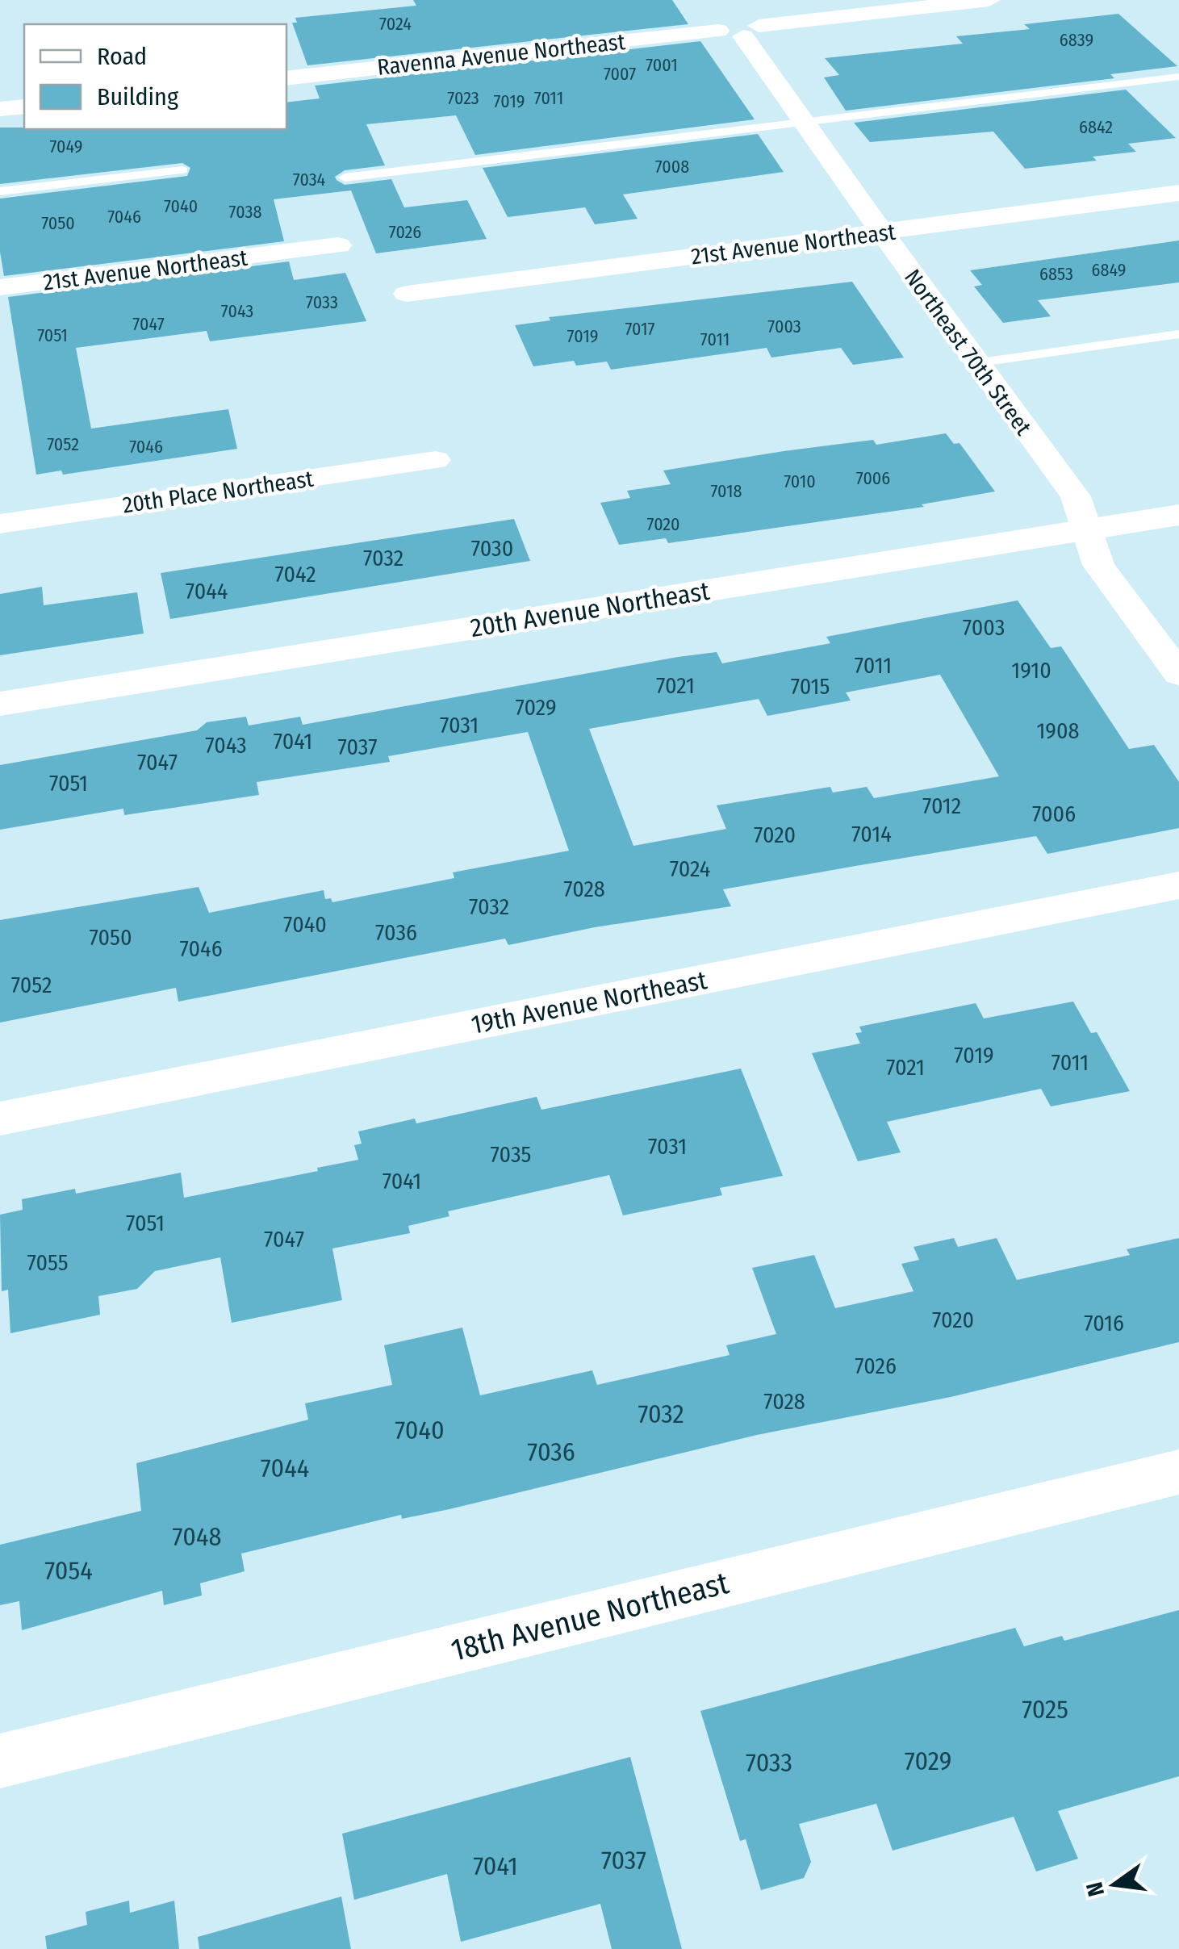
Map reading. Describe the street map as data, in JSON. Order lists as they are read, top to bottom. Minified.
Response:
{"streets":{"street":["Ravenna Avenue Northeast","21st Avenue Northeast","Northeast 70th Street","20th Place Northeast","20th Avenue Northeast","19th Avenue Northeast","18th Avenue Northeast"]},"crossings":[["Ravenna Avenue Northeast","Northeast 70th Street"],["21st Avenue Northeast","Northeast 70th Street"],["Northeast 70th Street","20th Avenue Northeast"]],"house_numbers":["7024","6839","7001","7007","7023","7011","7019","6842","7049","7008","7034","7040","7038","7046","7050","7026","6849","6853","7033","7043","7047","7003","7017","7051","7019","7011","7052","7046","7006","7010","7018","7020","7030","7032","7042","7044","7003","7011","1910","7021","7015","7029","7031","1908","7041","7043","7037","7047","7051","7012","7006","7014","7020","7024","7028","7032","7040","7036","7050","7046","7052","7019","7011","7021","7031","7035","7041","7051","7047","7055","7020","7016","7026","7028","7032","7040","7036","7044","7048","7054","7025","7029","7033","7037","7041"],"legend":["Road","Building"],"north":"left"}
